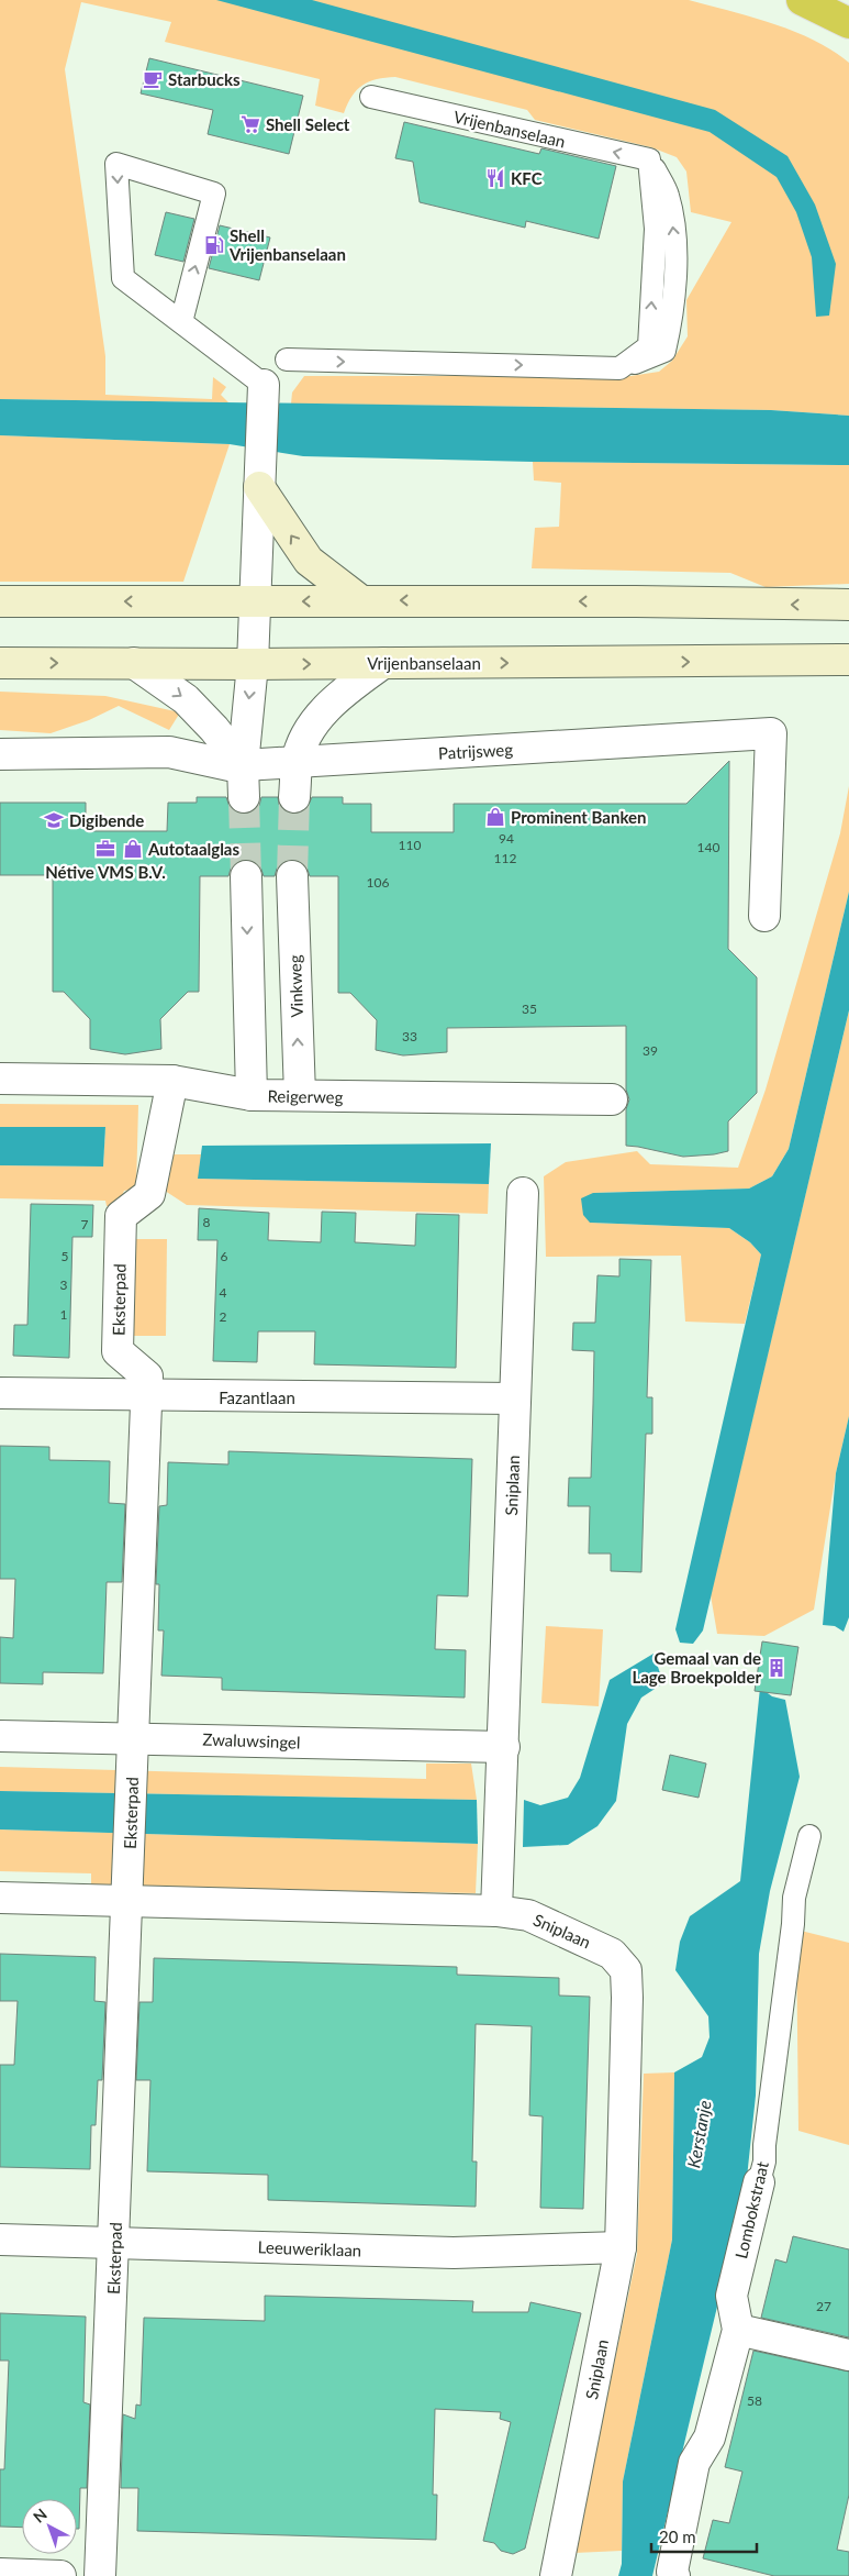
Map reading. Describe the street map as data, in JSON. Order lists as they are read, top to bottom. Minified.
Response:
{"streets":{"main road":["Vrijenbanselaan"],"street":["Patrijsweg","Vinkweg","Reigerweg","Eksterpad","Fazantlaan","Sniplaan","Zwaluwsingel","Lombokstraat","Leeuweriklaan"]},"crossings":[["Vinkweg","Reigerweg"],["Reigerweg","Eksterpad"],["Eksterpad","Fazantlaan"],["Eksterpad","Zwaluwsingel"],["Eksterpad","Leeuweriklaan"],["Fazantlaan","Sniplaan"],["Sniplaan","Zwaluwsingel"],["Sniplaan","Leeuweriklaan"]],"water":["Kerstanje"],"places":{"cafe":["Starbucks"],"supermarket":["Shell Select"],"restaurant":["KFC"],"fuel station":["Shell Vrijenbanselaan"],"shop":["Prominent Banken","Autotaalglas"],"school or university":["Digibende"],"office":["Nétive VMS B.V."],"building":["Gemaal van de Lage Broekpolder"]},"house_numbers":["94","110","140","112","106","35","33","39","8","7","5","6","3","4","1","2","27","58"],"scale_bar":"20 m","north":"top left"}
